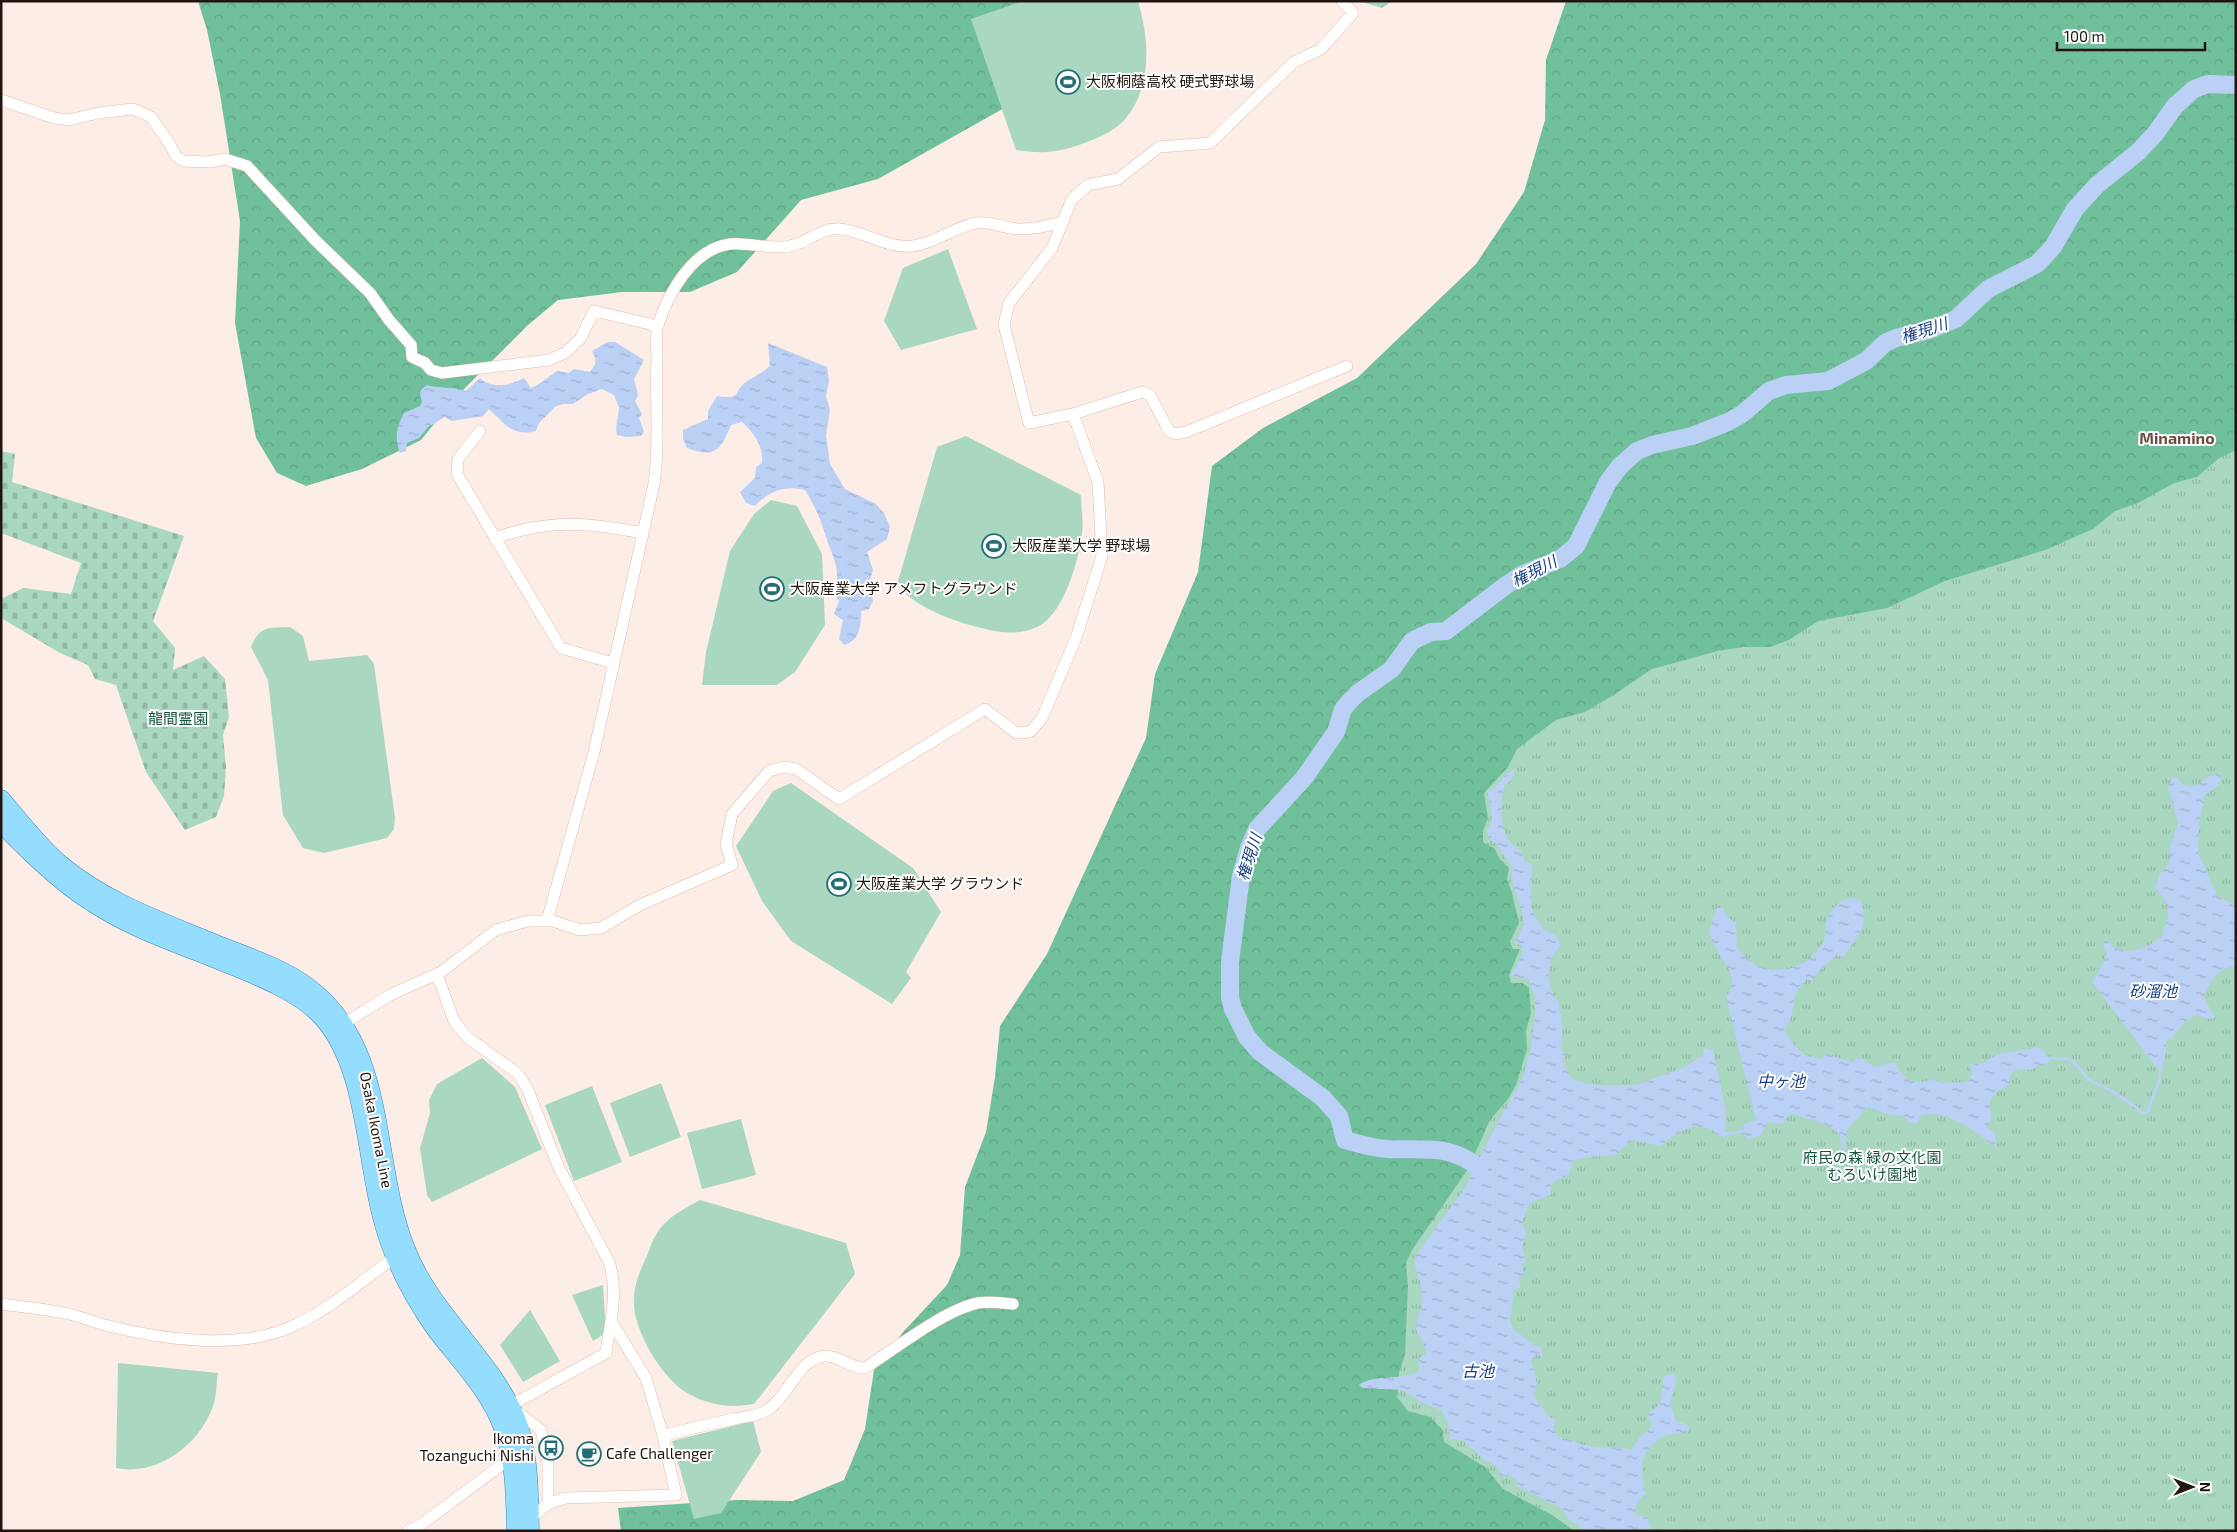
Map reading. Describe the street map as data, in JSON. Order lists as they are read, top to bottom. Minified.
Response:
{"streets":{"main road":["Osaka Ikoma Line"]},"districts":["Minamino"],"water":["権現川","砂溜池","中ヶ池","古池"],"parks":["龍間霊園","府民の森 緑の文化園 むろいけ園地"],"places":{"sports":["大阪桐蔭高校 硬式野球場","大阪産業大学 野球場","大阪産業大学 アメフトグラウンド","大阪産業大学 グラウンド"],"bus stop":["Ikoma Tozanguchi Nishi"],"cafe":["Cafe Challenger"]},"scale_bar":"100 m","north":"right"}
